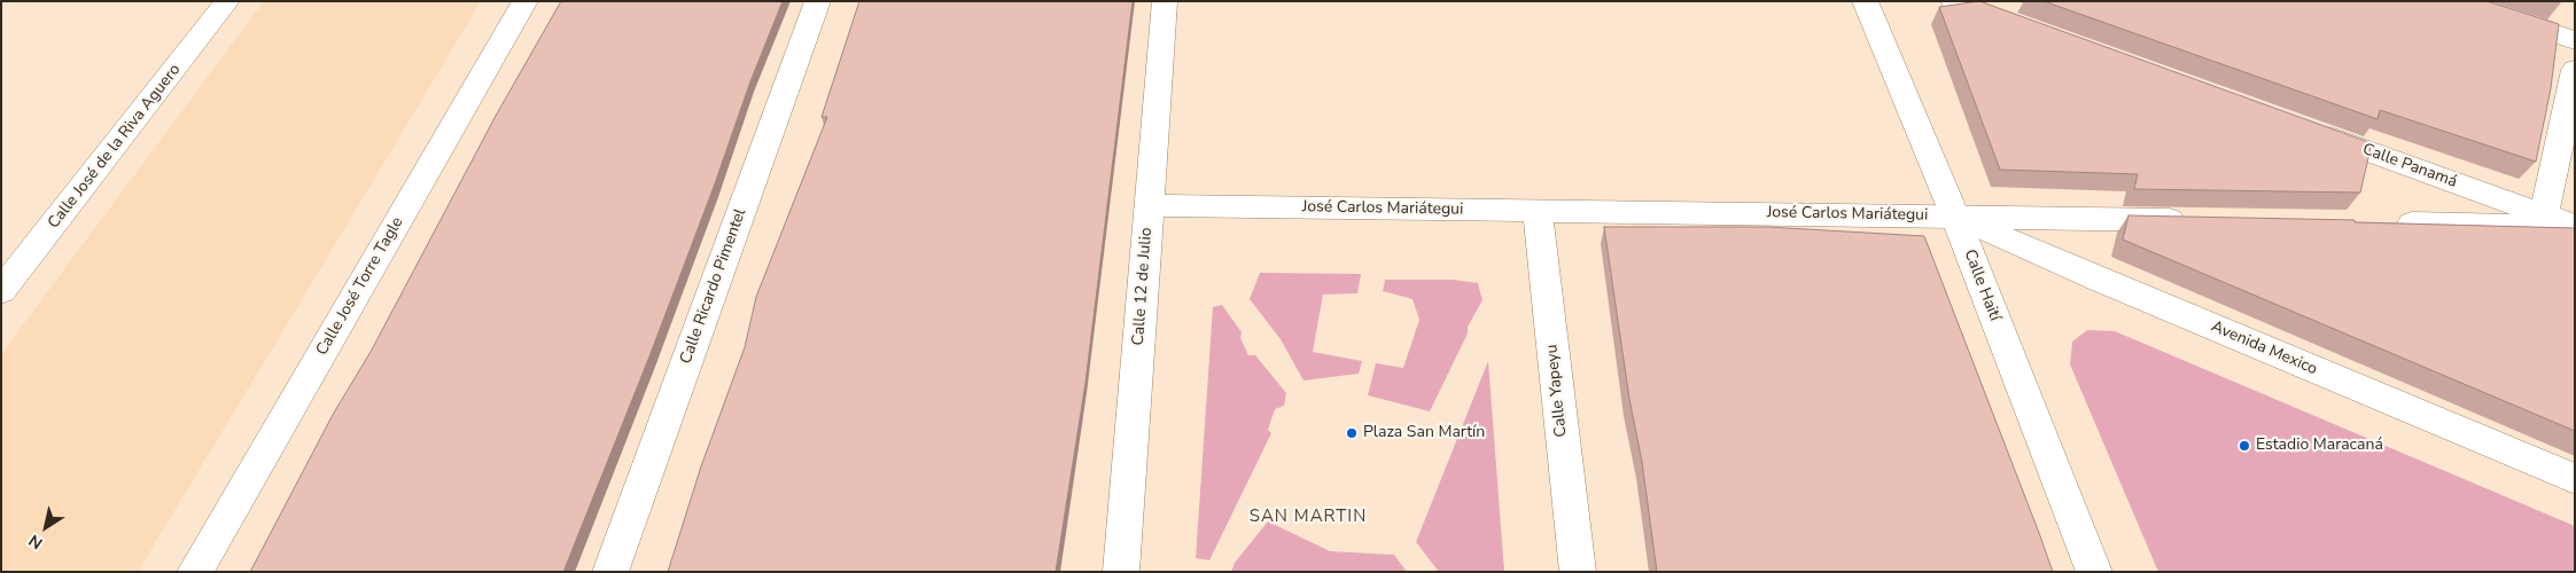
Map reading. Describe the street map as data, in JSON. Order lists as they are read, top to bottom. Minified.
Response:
{"streets":{"street":["Calle José de la Riva Aguero","Calle Panamá","José Carlos Mariátegui","Calle Haití","Calle José Torre Tagle","Calle Ricardo Pimentel","Calle 12 de Julio","Avenida Mexico","Calle Yapeyu"]},"crossings":[["José Carlos Mariátegui","Calle Haití"],["José Carlos Mariátegui","Calle 12 de Julio"],["José Carlos Mariátegui","Avenida Mexico"],["José Carlos Mariátegui","Calle Yapeyu"],["Calle Haití","Avenida Mexico"]],"districts":["SAN MARTIN"],"places":["Plaza San Martín","Estadio Maracaná"],"north":"bottom left"}
